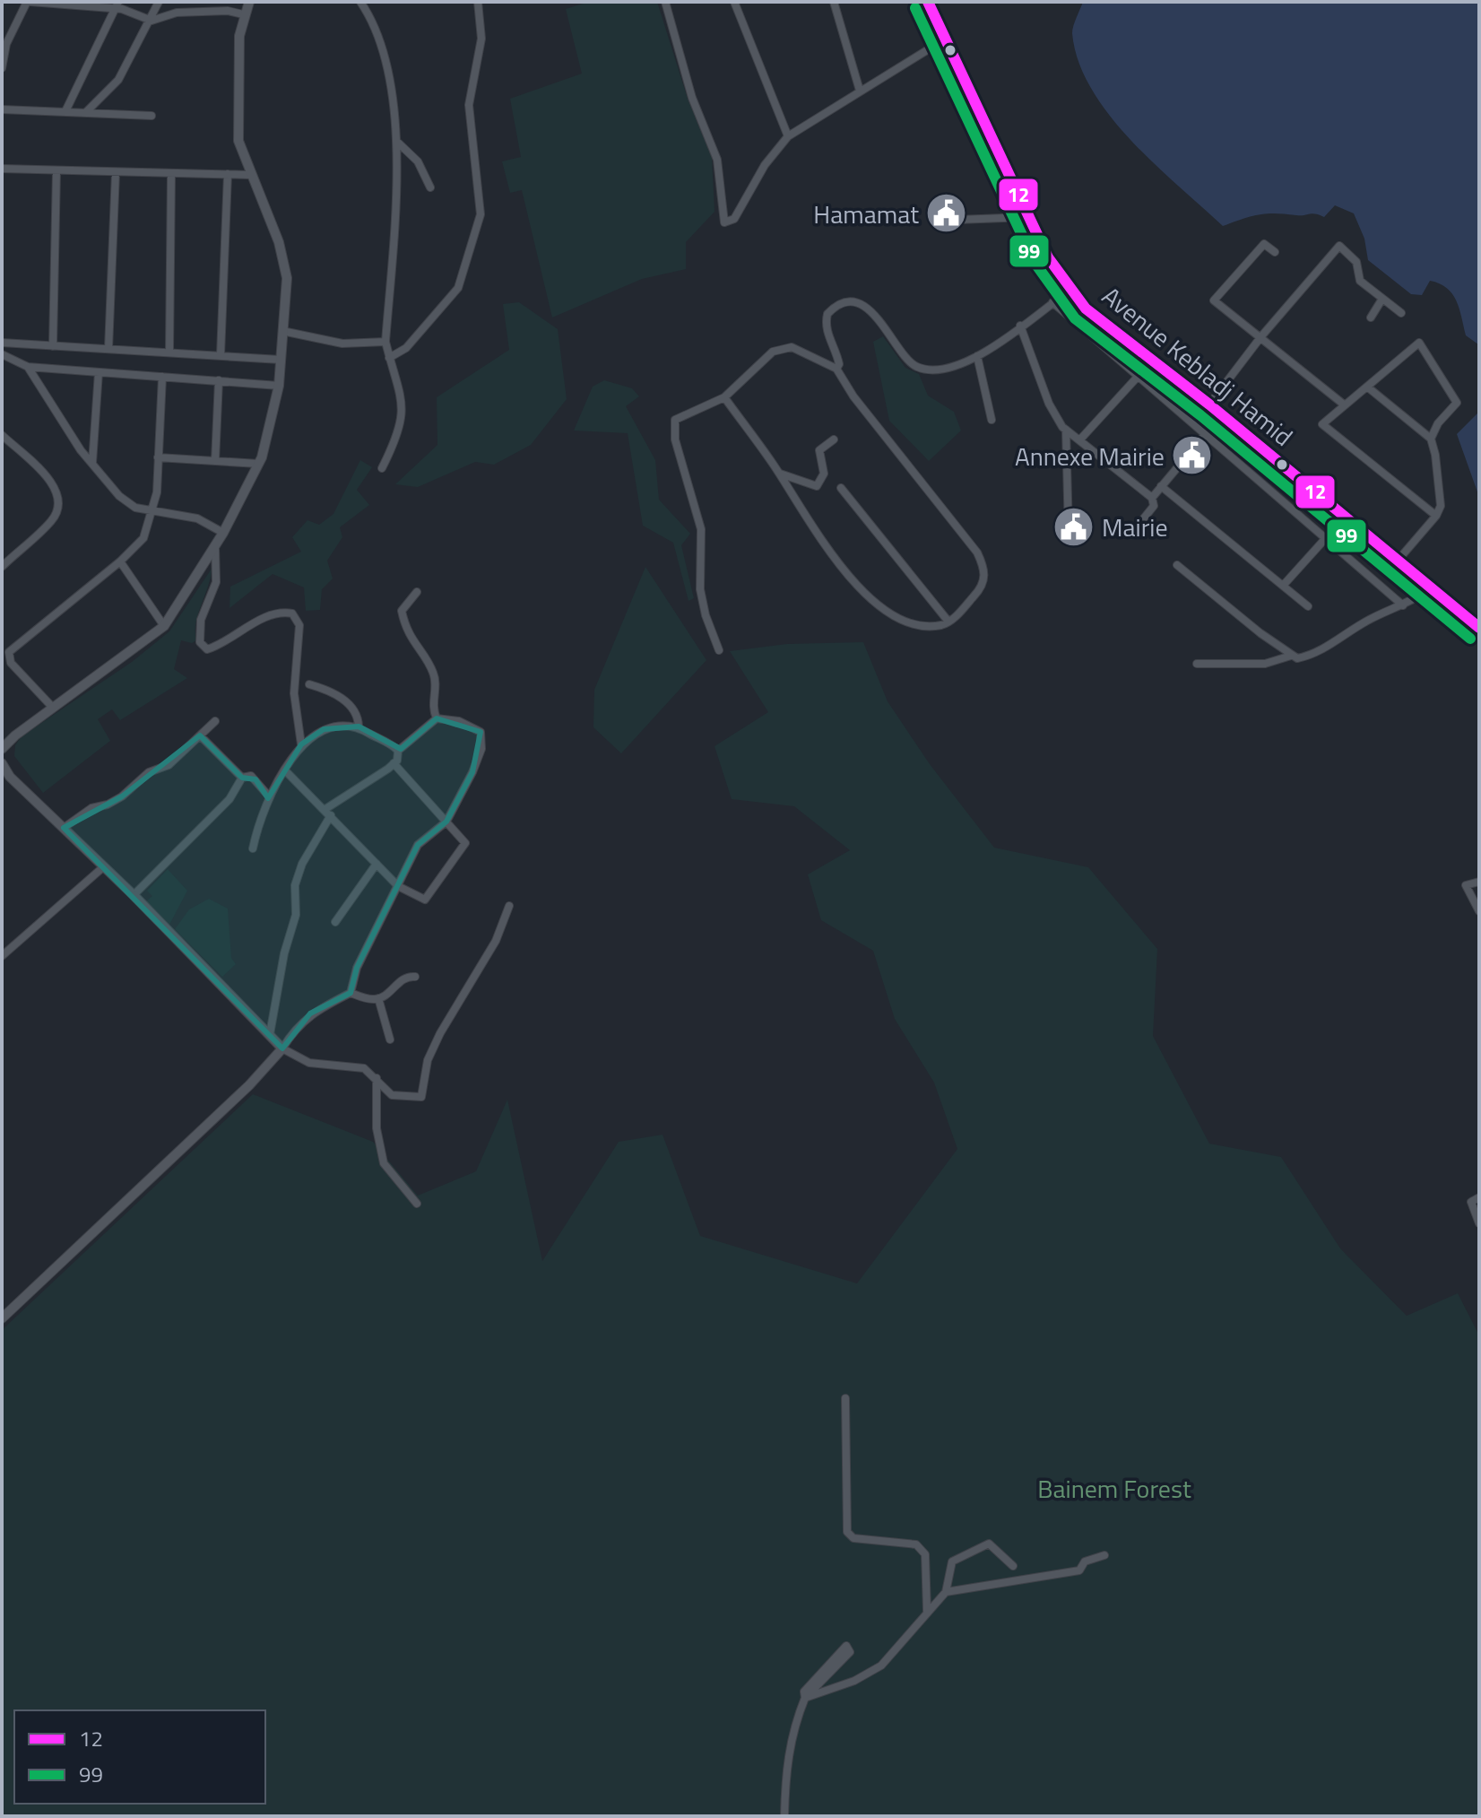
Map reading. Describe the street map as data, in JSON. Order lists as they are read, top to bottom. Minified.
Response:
{"streets":{"main road":["Avenue Kebladj Hamid"]},"parks":["Bainem Forest"],"places":{"public building":["Hamamat","Annexe Mairie","Mairie"]},"lines":["transit line 12","transit line 99"],"legend":["12","99"]}
